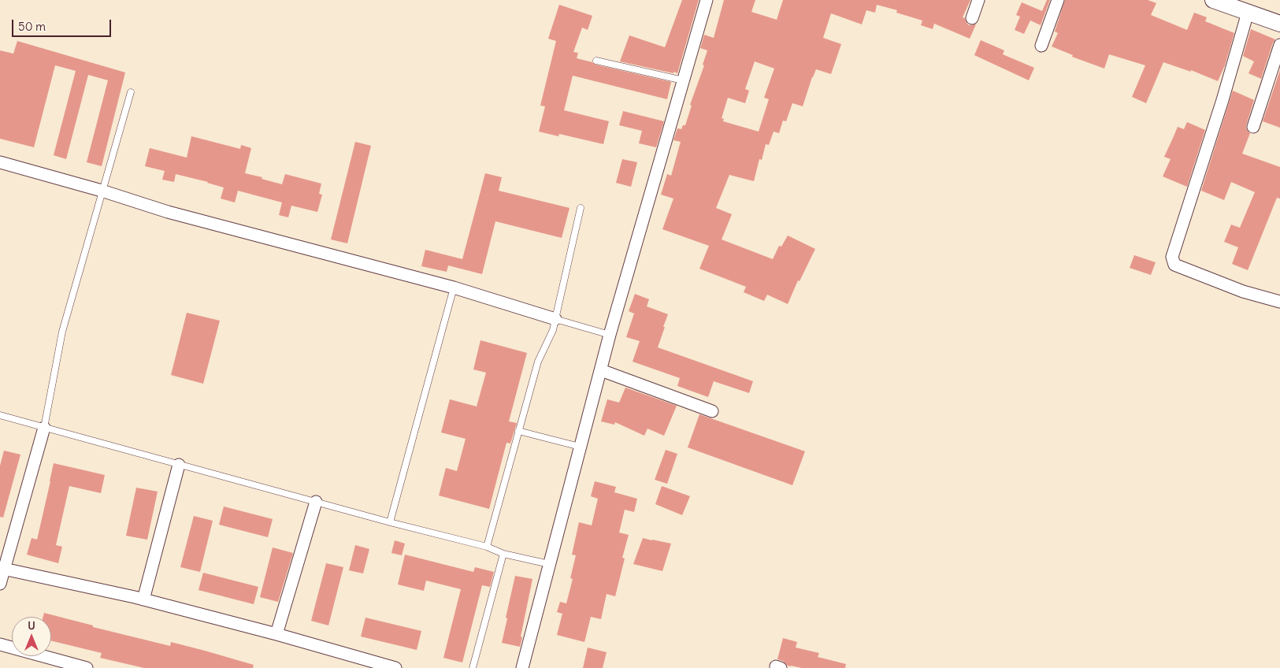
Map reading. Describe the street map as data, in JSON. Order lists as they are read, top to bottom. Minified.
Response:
{"scale_bar":"50 m","north":"top"}
